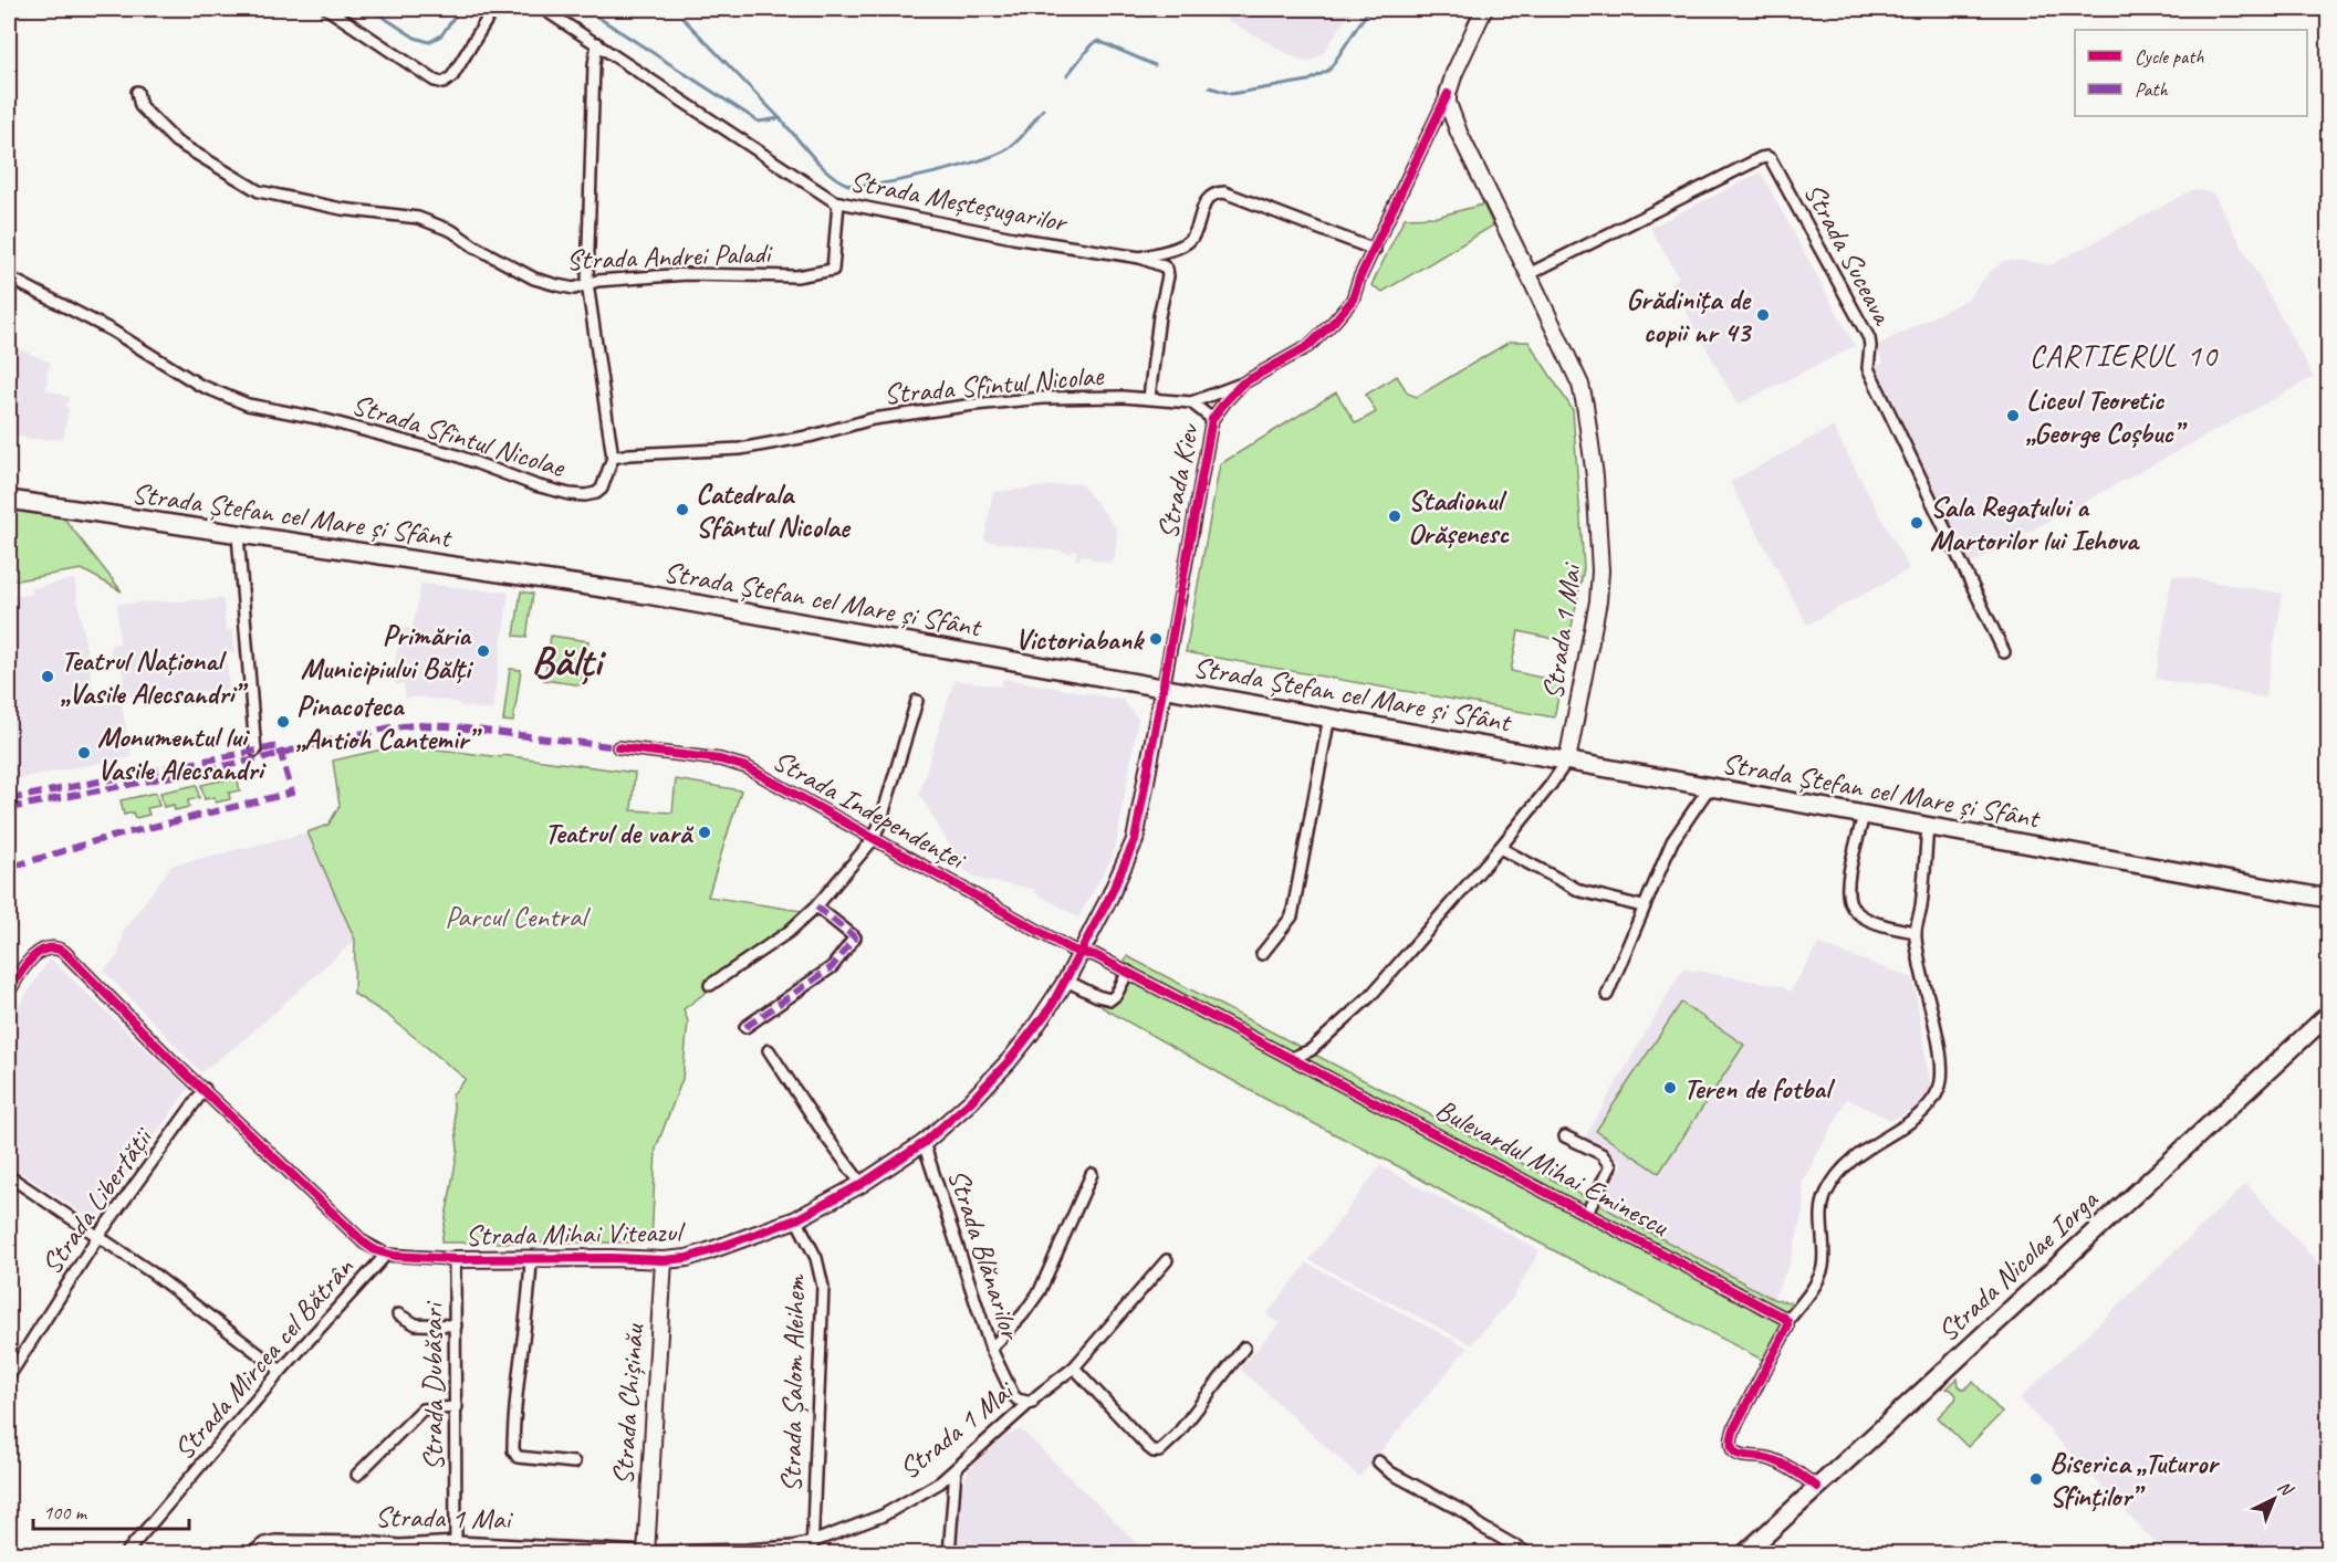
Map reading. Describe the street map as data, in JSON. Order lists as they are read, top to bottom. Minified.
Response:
{"streets":{"main road":["Strada Ștefan cel Mare și Sfânt","Strada Nicolae Iorga"],"street":["Strada Meșteșugarilor","Strada Suceava","Strada Andrei Paladi","Strada Sfîntul Nicolae","Strada Kiev","Strada 1 Mai","Strada Independenței","Bulevardul Mihai Eminescu","Strada Libertății","Strada Mihai Viteazul","Strada Blănarilor","Strada Mircea cel Bătrân","Strada Șalom Aleihem","Strada Dubăsari","Strada Chișinău"]},"crossings":[["Strada Meșteșugarilor","Strada Andrei Paladi"],["Strada Meșteșugarilor","Strada Sfîntul Nicolae"],["Strada Suceava","Strada 1 Mai"],["Strada Kiev","Strada Ștefan cel Mare și Sfânt"],["Strada Kiev","Strada 1 Mai"],["Strada Kiev","Strada Mihai Viteazul"],["Strada Ștefan cel Mare și Sfânt","Strada 1 Mai"],["Strada Ștefan cel Mare și Sfânt","Strada Mihai Viteazul"],["Strada 1 Mai","Bulevardul Mihai Eminescu"],["Strada 1 Mai","Strada Blănarilor"],["Strada 1 Mai","Strada Șalom Aleihem"],["Strada 1 Mai","Strada Dubăsari"],["Strada 1 Mai","Strada Chișinău"],["Strada Independenței","Bulevardul Mihai Eminescu"],["Strada Independenței","Strada Mihai Viteazul"],["Bulevardul Mihai Eminescu","Strada Mihai Viteazul"],["Strada Libertății","Strada Mihai Viteazul"],["Strada Mihai Viteazul","Strada Blănarilor"],["Strada Mihai Viteazul","Strada Mircea cel Bătrân"],["Strada Mihai Viteazul","Strada Șalom Aleihem"],["Strada Mihai Viteazul","Strada Dubăsari"],["Strada Mihai Viteazul","Strada Chișinău"]],"districts":["CARTIERUL 10","Bălți"],"parks":["Parcul Central"],"places":["Grădinița de copii nr 43","Liceul Teoretic „George Coșbuc”","Catedrala Sfântul Nicolae","Stadionul Orășenesc","Sala Regatului a Martorilor lui Iehova","Victoriabank","Primăria Municipiului Bălți","Teatrul Național „Vasile Alecsandri”","Pinacoteca „Antioh Cantemir”","Monumentul lui Vasile Alecsandri","Teatrul de vară","Teren de fotbal","Biserica „Tuturor Sfinților”"],"legend":["Cycle path","Path"],"scale_bar":"100 m","north":"top right"}
